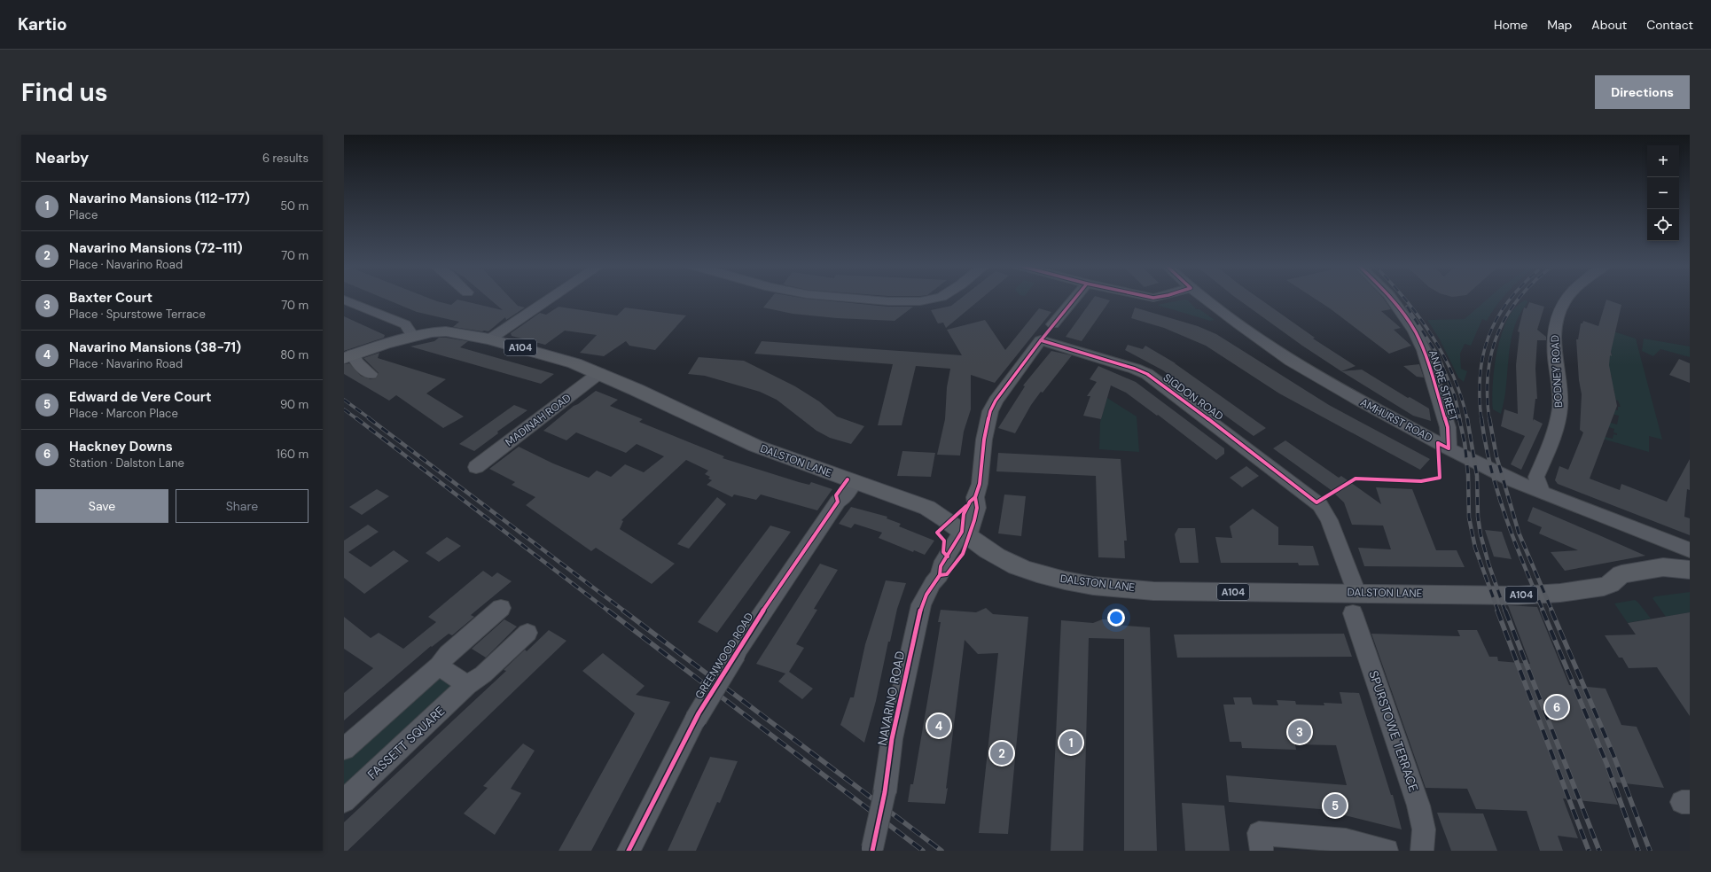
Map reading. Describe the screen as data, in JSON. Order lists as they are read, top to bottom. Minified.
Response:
{"streets":{"main road":["A104","DALSTON LANE"],"street":["BODNEY ROAD","ANDRE STREET","SIGDON ROAD","MADINAH ROAD","AMHURST ROAD","GREENWOOD ROAD","NAVARINO ROAD","SPURSTOWE TERRACE","FASSETT SQUARE"]},"crossings":[["BODNEY ROAD","AMHURST ROAD"],["ANDRE STREET","AMHURST ROAD"],["SIGDON ROAD","DALSTON LANE"],["SIGDON ROAD","NAVARINO ROAD"],["MADINAH ROAD","DALSTON LANE"],["DALSTON LANE","GREENWOOD ROAD"],["DALSTON LANE","NAVARINO ROAD"]],"page":{"header":"Kartio","nav":["Home","Map","About","Contact"],"buttons":["Directions",["Save","Share"]],"title":"Find us","heading":["Nearby","6 results"],"map_buttons":["+","−"],"list":[{"mark":"1","name":"Navarino Mansions (112-177)","note":"Place","value":"50 m"},{"mark":"2","name":"Navarino Mansions (72-111)","note":"Place · Navarino Road","value":"70 m"},{"mark":"3","name":"Baxter Court","note":"Place · Spurstowe Terrace","value":"70 m"},{"mark":"4","name":"Navarino Mansions (38-71)","note":"Place · Navarino Road","value":"80 m"},{"mark":"5","name":"Edward de Vere Court","note":"Place · Marcon Place","value":"90 m"},{"mark":"6","name":"Hackney Downs","note":"Station · Dalston Lane","value":"160 m"}],"pins":["6","4","3","1","2","5"]}}
